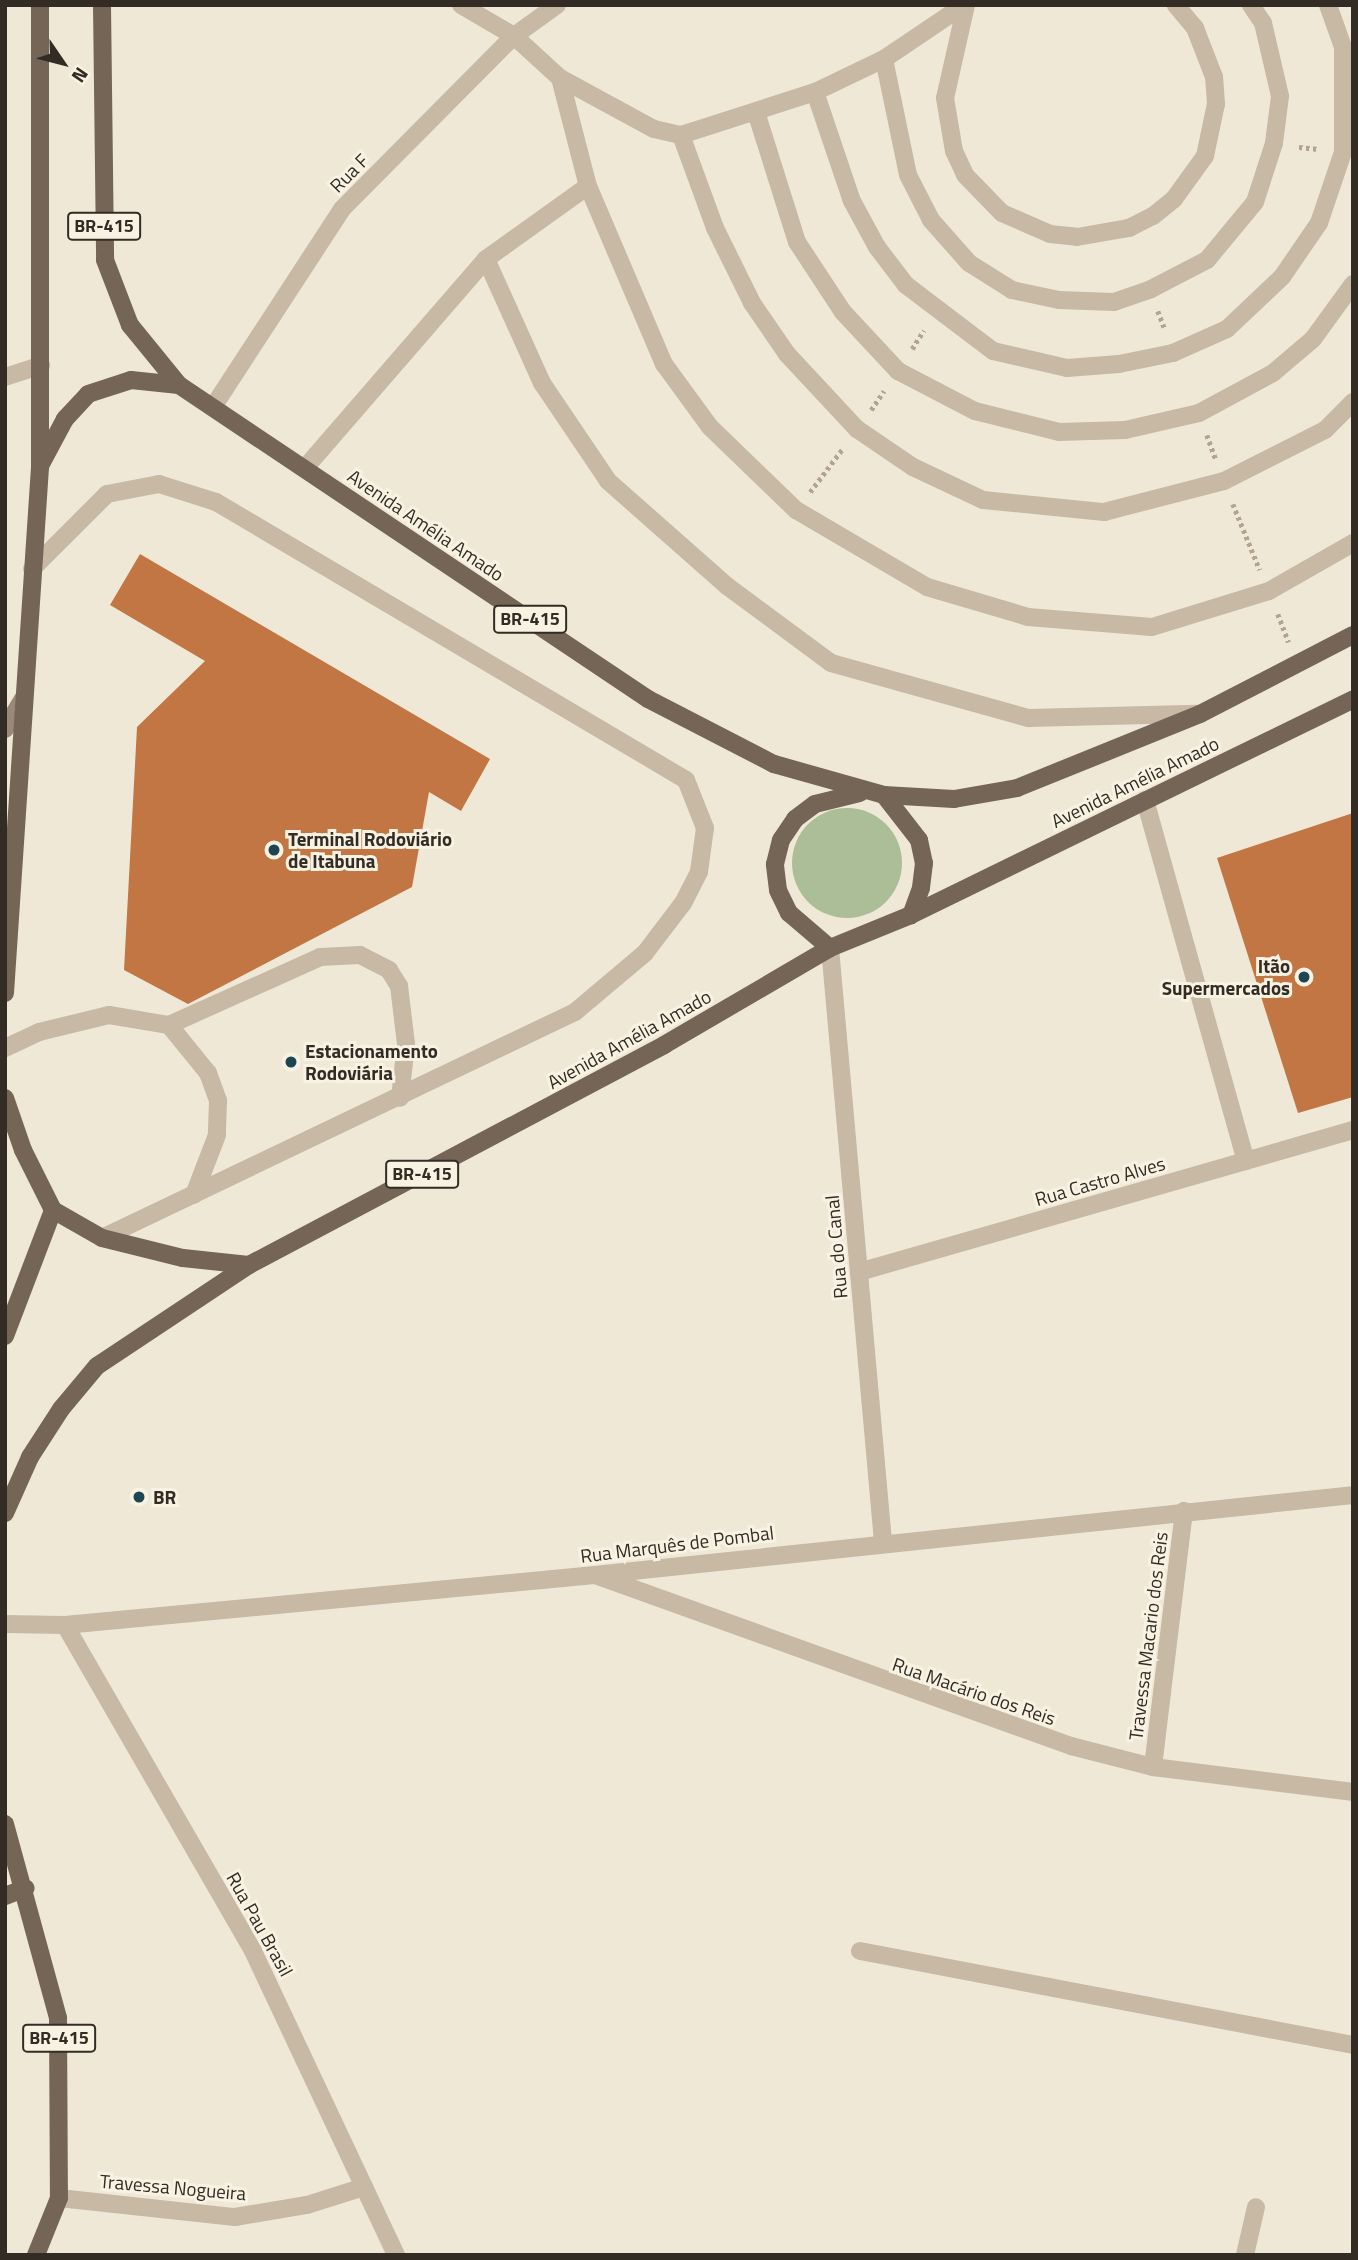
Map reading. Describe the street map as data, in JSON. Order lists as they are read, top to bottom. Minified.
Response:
{"streets":{"main road":["BR-415","Avenida Amélia Amado"],"street":["Rua F","Rua Castro Alves","Rua do Canal","Rua Marquês de Pombal","Travessa Macario dos Reis","Rua Macário dos Reis","Rua Pau Brasil","Travessa Nogueira"]},"crossings":[["Rua F","BR-415"],["Rua F","Avenida Amélia Amado"],["BR-415","Avenida Amélia Amado"],["BR-415","Travessa Nogueira"],["Avenida Amélia Amado","Rua do Canal"],["Rua Castro Alves","Rua do Canal"],["Rua do Canal","Rua Marquês de Pombal"],["Rua Marquês de Pombal","Travessa Macario dos Reis"],["Rua Marquês de Pombal","Rua Macário dos Reis"],["Rua Marquês de Pombal","Rua Pau Brasil"],["Travessa Macario dos Reis","Rua Macário dos Reis"],["Rua Pau Brasil","Travessa Nogueira"]],"places":["Terminal Rodoviário de Itabuna","Itão Supermercados","Estacionamento Rodoviária","BR"],"north":"bottom right"}
